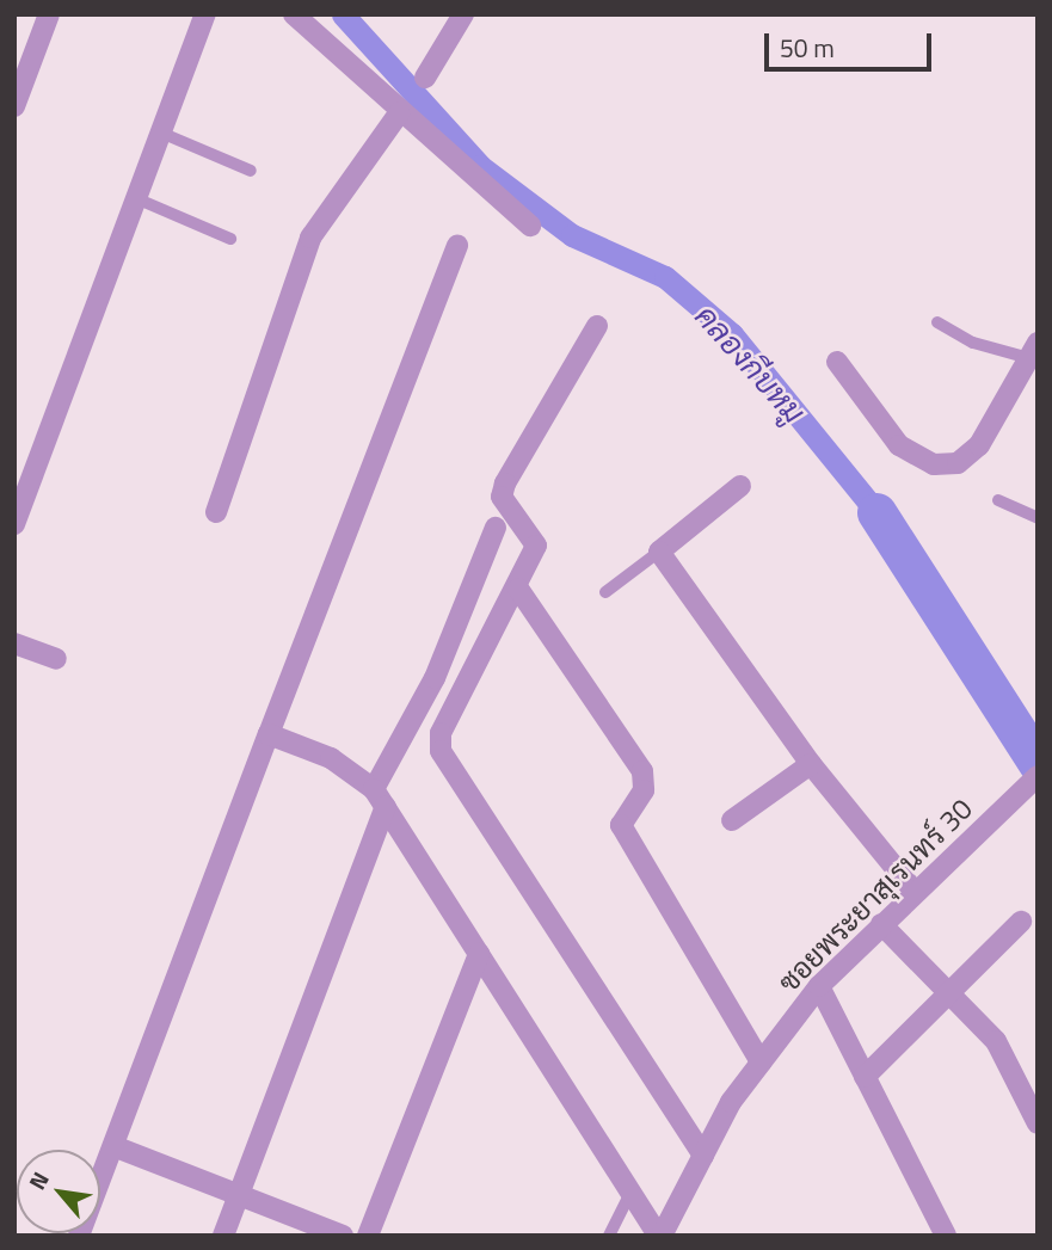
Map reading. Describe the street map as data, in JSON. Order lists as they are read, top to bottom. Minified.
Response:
{"streets":{"street":["ซอยพระยาสุเรนทร์ 30"]},"water":["คลองกีบหมู"],"scale_bar":"50 m","north":"top left"}
